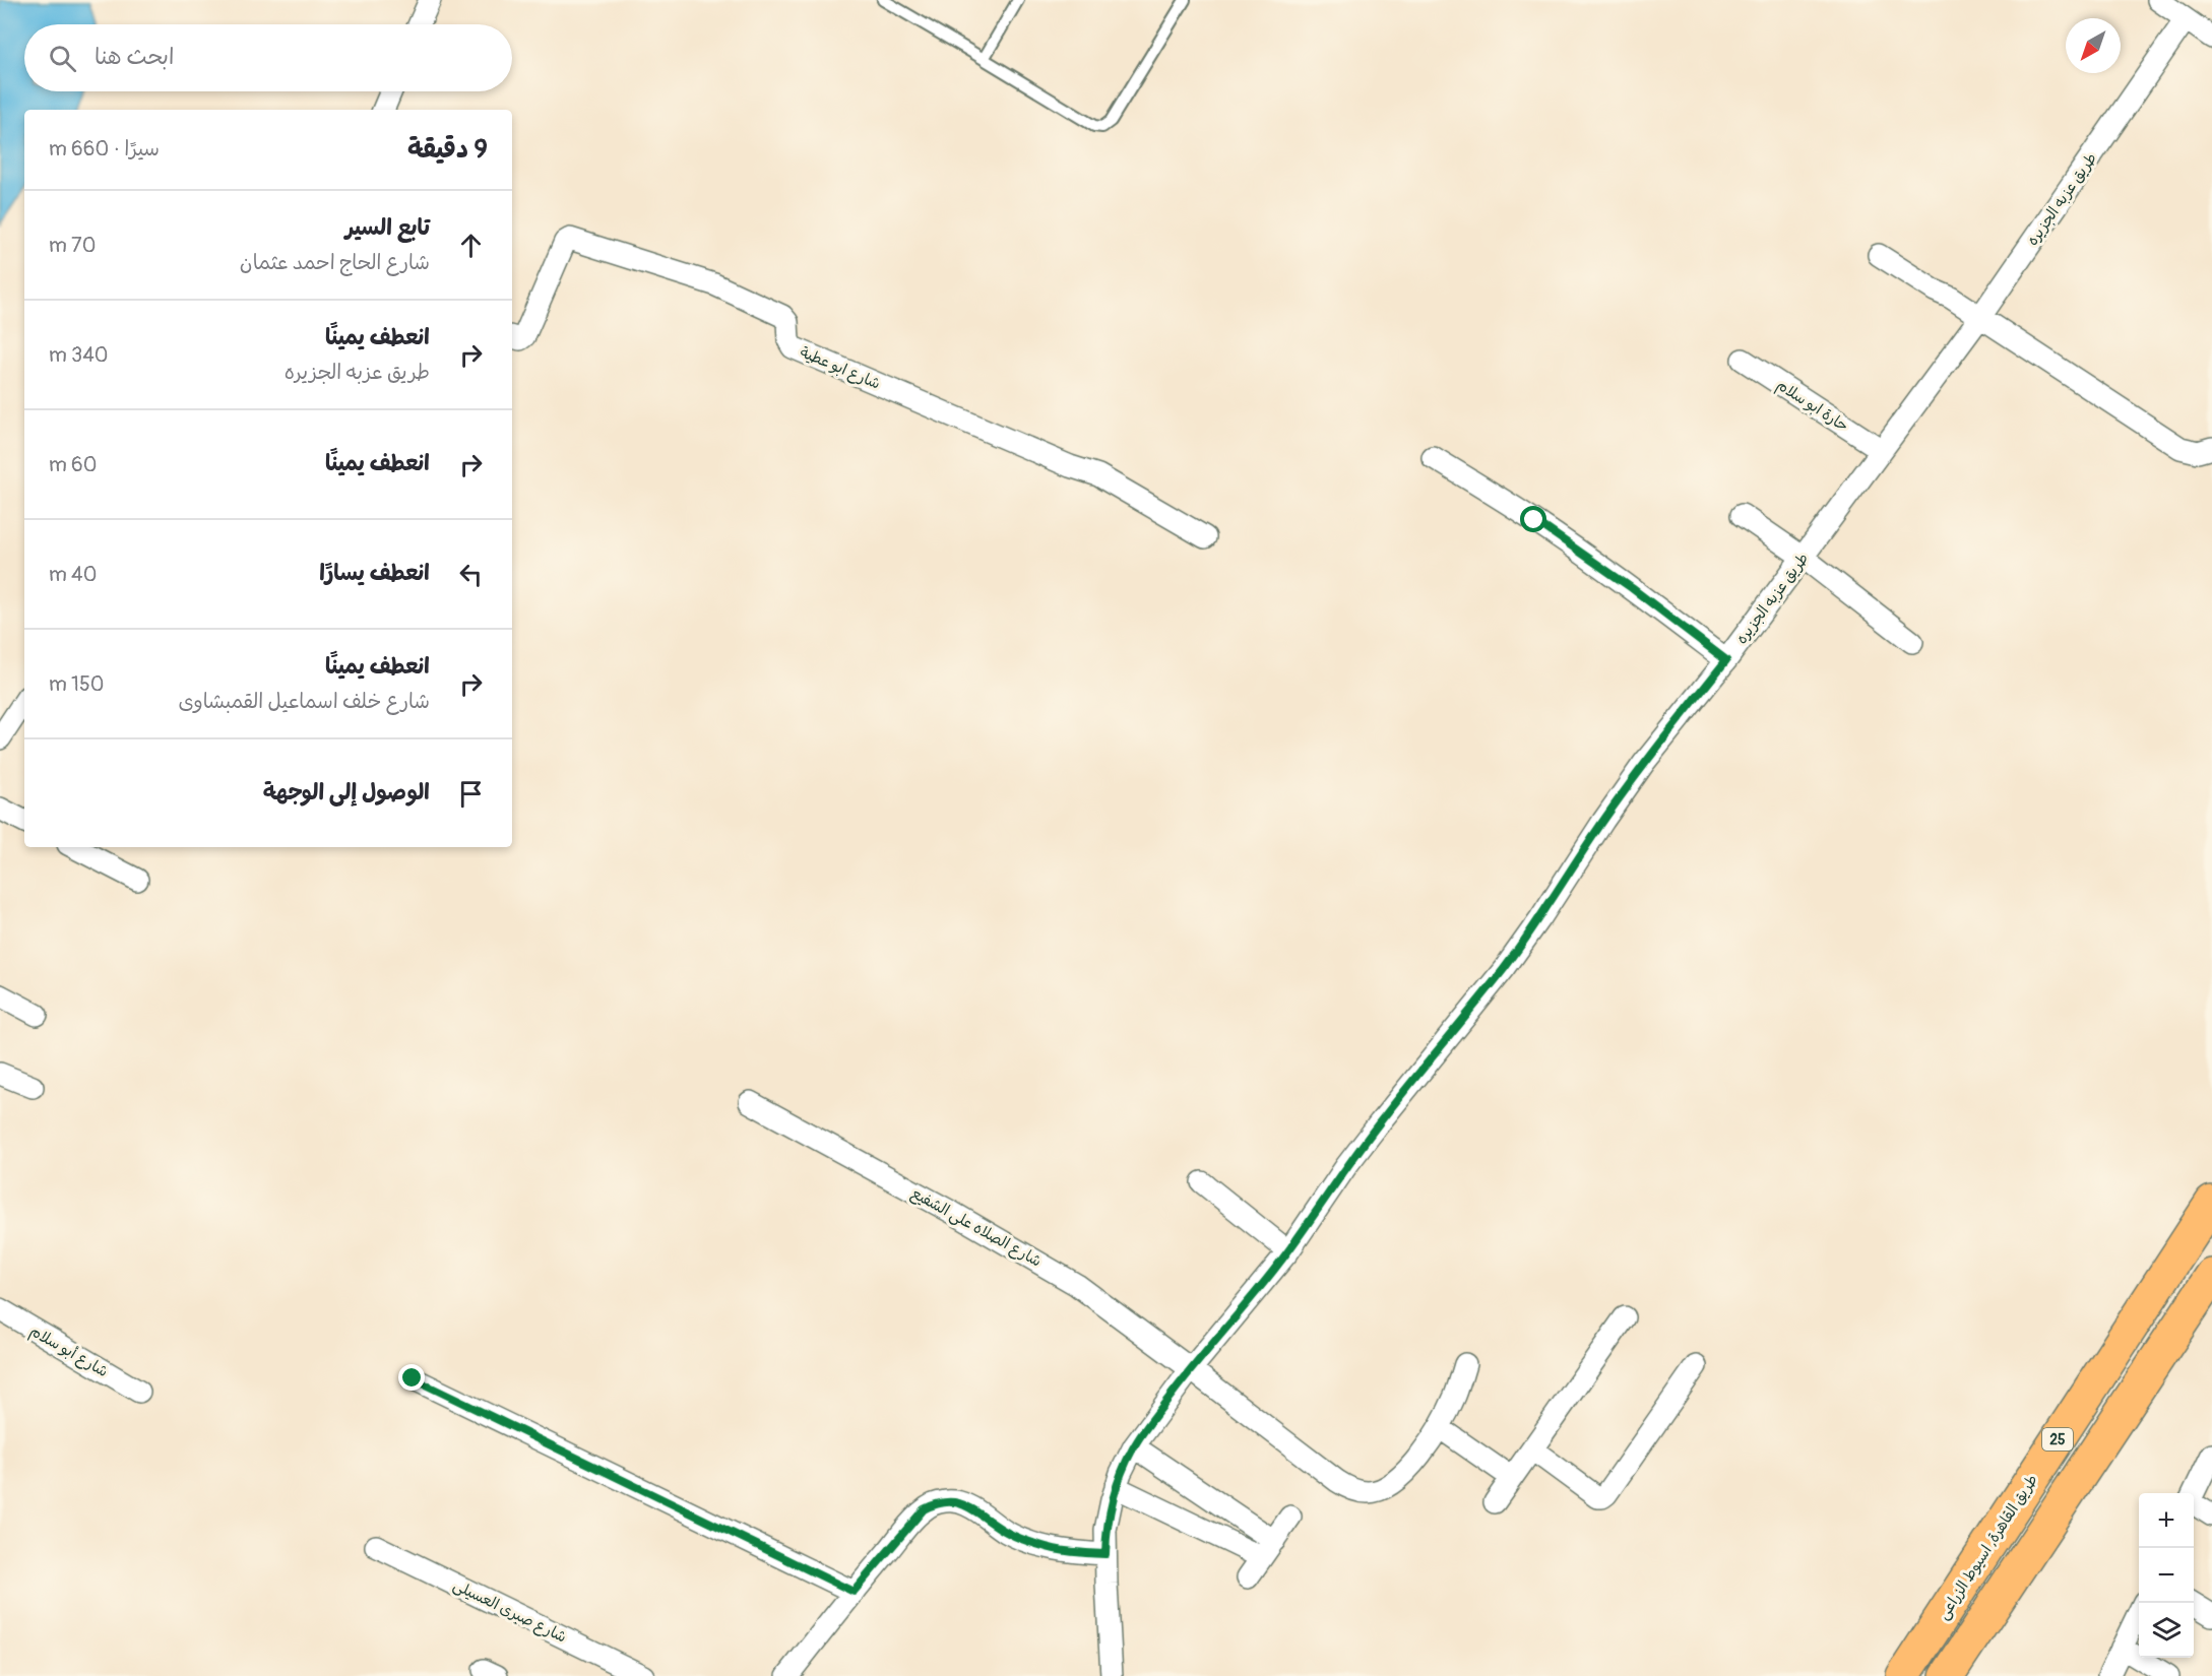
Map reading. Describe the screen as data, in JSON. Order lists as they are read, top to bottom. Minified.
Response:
{"streets":{"highway":["25","طريق القاهرة, اسيوط الزراعى"],"street":["طريق عزبه الجزيره","شارع ابو عطية","حارة ابو سلام","شارع الصلاه على الشفيع","شارع أبو سلام","شارع صبرى العسيلى"]},"crossings":[["طريق عزبه الجزيره","حارة ابو سلام"],["طريق عزبه الجزيره","شارع الصلاه على الشفيع"]],"north":"bottom left","page":{"search":"ابحث هنا","heading":["9 دقيقة","سيرًا · 660 m"],"list":[["تابع السير","شارع الحاج احمد عثمان","70 m"],["انعطف يمينًا","طريق عزبه الجزيره","340 m"],["انعطف يمينًا","60 m"],["انعطف يسارًا","40 m"],["انعطف يمينًا","شارع خلف اسماعيل القمبشاوى","150 m"],"الوصول إلى الوجهة"],"map_buttons":["+","−"]}}
